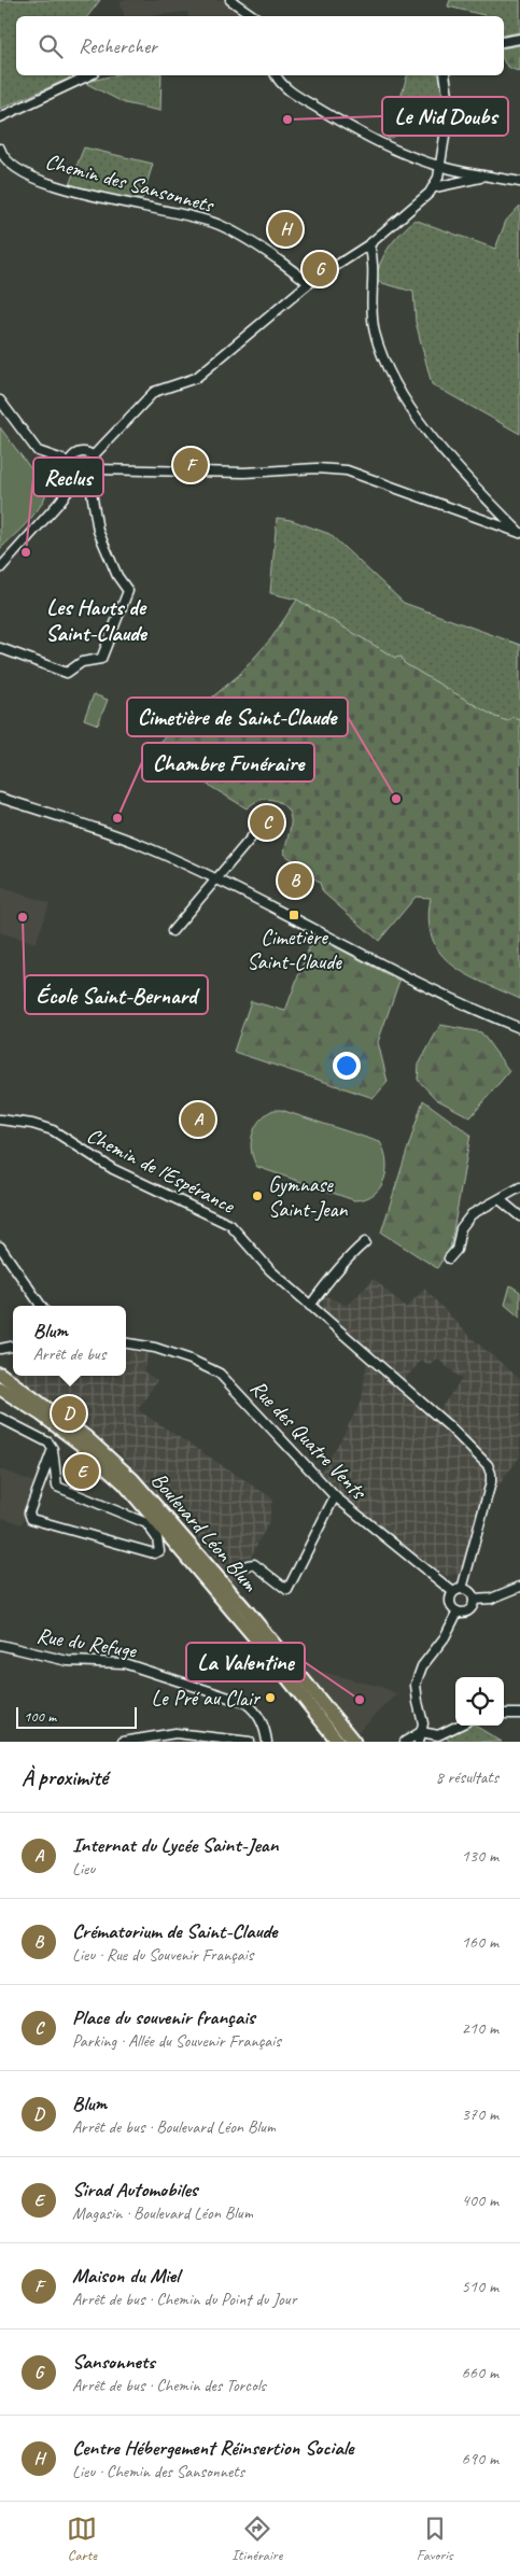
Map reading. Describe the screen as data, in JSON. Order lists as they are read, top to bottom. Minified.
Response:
{"streets":{"main road":["Boulevard Léon Blum"],"street":["Chemin des Sansonnets","Chemin de l'Espérance","Rue des Quatre Vents","Rue du Refuge"]},"crossings":[["Chemin de l'Espérance","Rue des Quatre Vents"]],"districts":["Les Hauts de Saint-Claude"],"places":{"other":["Le Nid Doubs","Reclus","Cimetière de Saint-Claude","Chambre Funéraire","École Saint-Bernard","Gymnase Saint-Jean","Le Pré au Clair","La Valentine"],"transit":["Cimetière Saint-Claude"]},"scale_bar":"100 m","page":{"search":"Rechercher","pins":["H","G","F","C","B","A","D","E"],"popup":["Blum","Arrêt de bus"],"scale":"100 m","heading":["À proximité","8 résultats"],"list":[{"mark":"A","name":"Internat du Lycée Saint-Jean","note":"Lieu","value":"130 m"},{"mark":"B","name":"Crématorium de Saint-Claude","note":"Lieu · Rue du Souvenir Français","value":"160 m"},{"mark":"C","name":"Place du souvenir français","note":"Parking · Allée du Souvenir Français","value":"210 m"},{"mark":"D","name":"Blum","note":"Arrêt de bus · Boulevard Léon Blum","value":"370 m"},{"mark":"E","name":"Sirad Automobiles","note":"Magasin · Boulevard Léon Blum","value":"400 m"},{"mark":"F","name":"Maison du Miel","note":"Arrêt de bus · Chemin du Point du Jour","value":"510 m"},{"mark":"G","name":"Sansonnets","note":"Arrêt de bus · Chemin des Torcols","value":"660 m"},{"mark":"H","name":"Centre Hébergement Réinsertion Sociale","note":"Lieu · Chemin des Sansonnets","value":"690 m"}],"nav":["Carte","Itinéraire","Favoris"]}}
